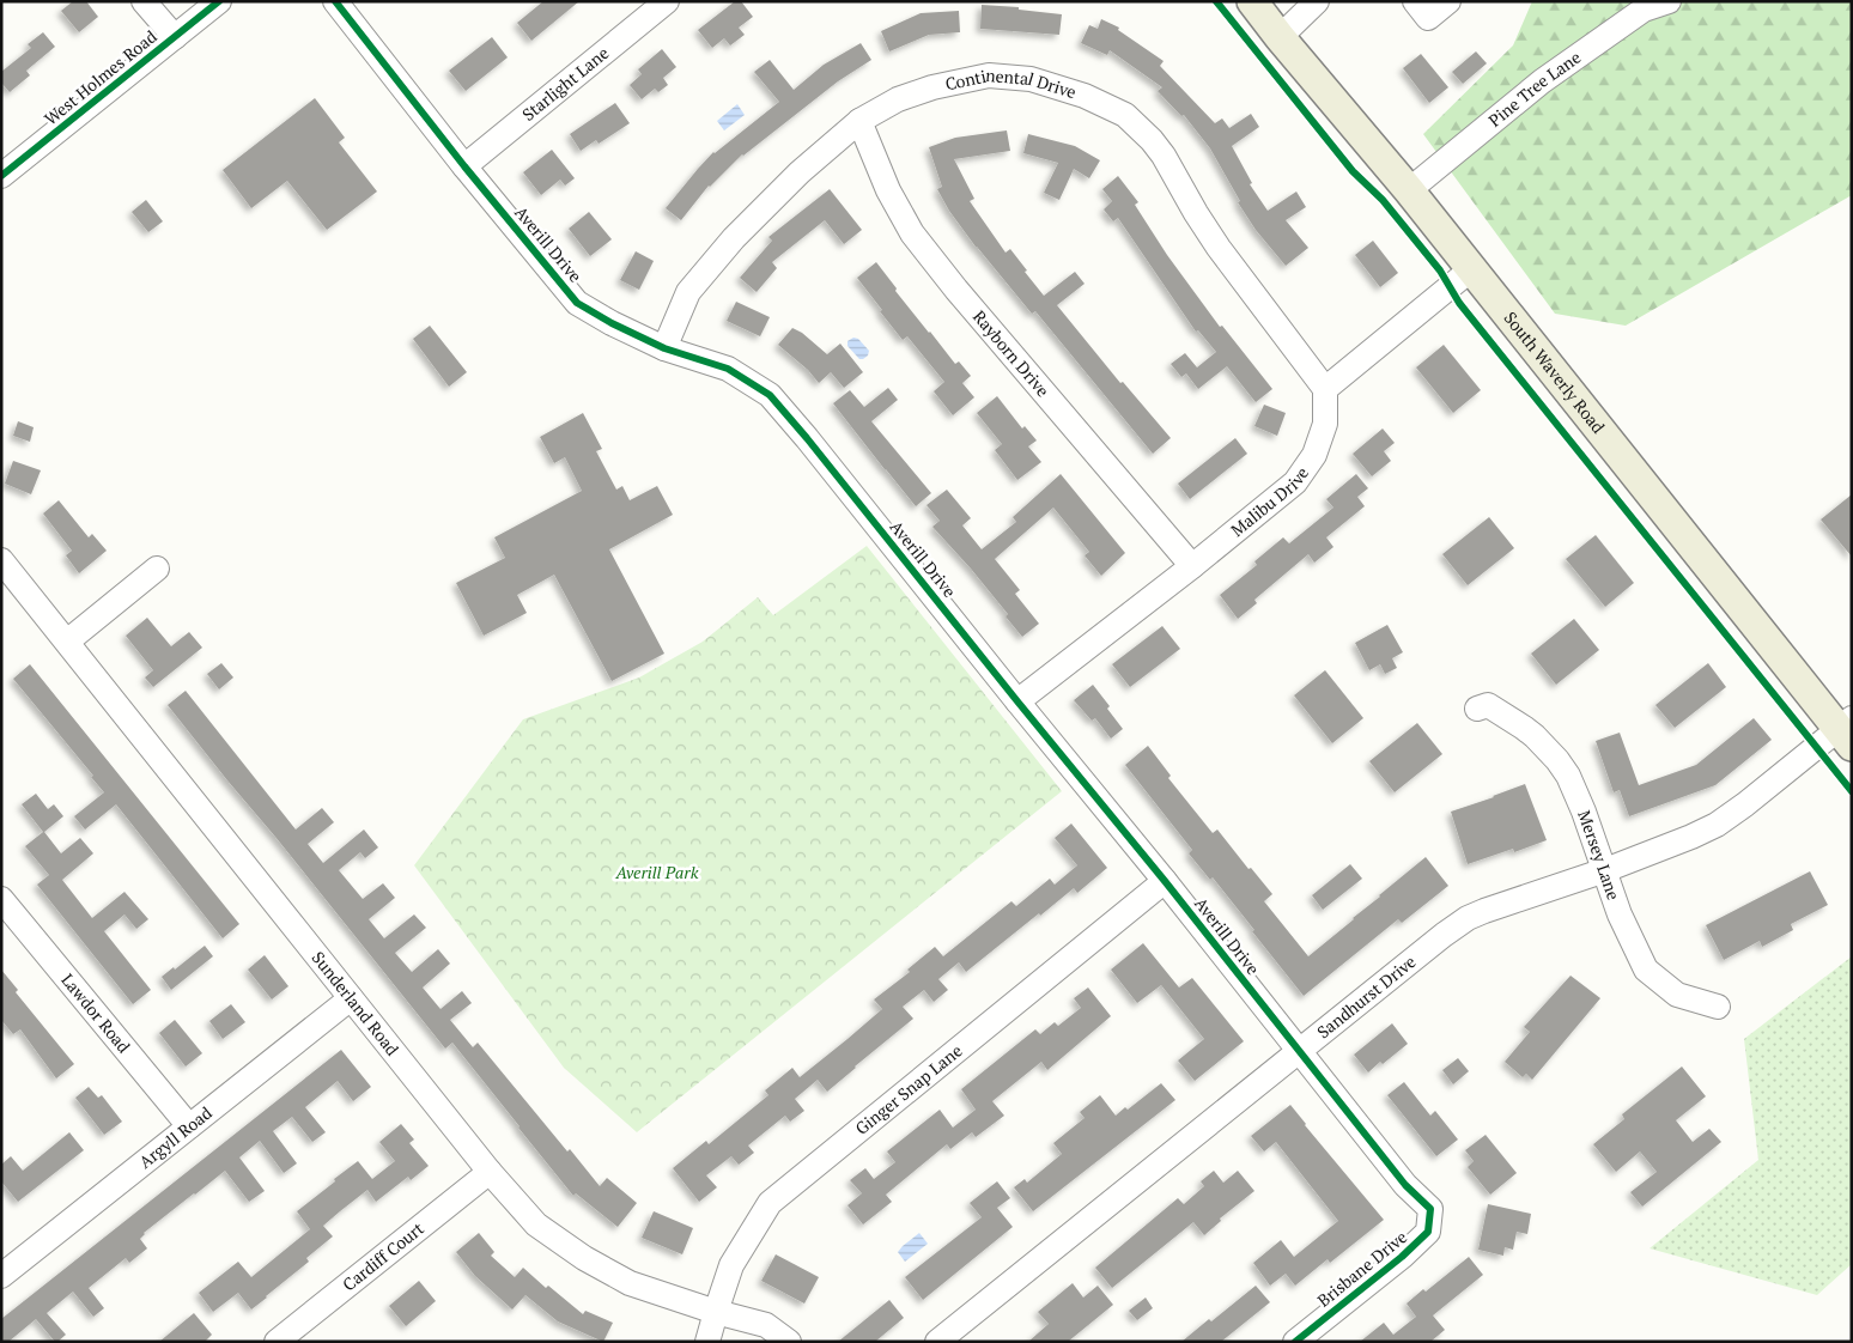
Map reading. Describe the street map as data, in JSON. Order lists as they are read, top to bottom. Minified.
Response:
{"streets":{"main road":["South Waverly Road"],"street":["West Holmes Road","Starlight Lane","Pine Tree Lane","Continental Drive","Averill Drive","Rayborn Drive","Malibu Drive","Mersey Lane","Sandhurst Drive","Sunderland Road","Lawdor Road","Ginger Snap Lane","Argyll Road","Cardiff Court","Brisbane Drive"]},"crossings":[["Starlight Lane","Averill Drive"],["Pine Tree Lane","South Waverly Road"],["Continental Drive","Averill Drive"],["Continental Drive","Rayborn Drive"],["Continental Drive","Malibu Drive"],["Averill Drive","Malibu Drive"],["Averill Drive","Sandhurst Drive"],["Averill Drive","Ginger Snap Lane"],["Averill Drive","Brisbane Drive"],["Rayborn Drive","Malibu Drive"],["South Waverly Road","Sandhurst Drive"],["Mersey Lane","Sandhurst Drive"],["Sunderland Road","Ginger Snap Lane"],["Sunderland Road","Argyll Road"],["Sunderland Road","Cardiff Court"],["Lawdor Road","Argyll Road"]],"parks":["Averill Park"]}
